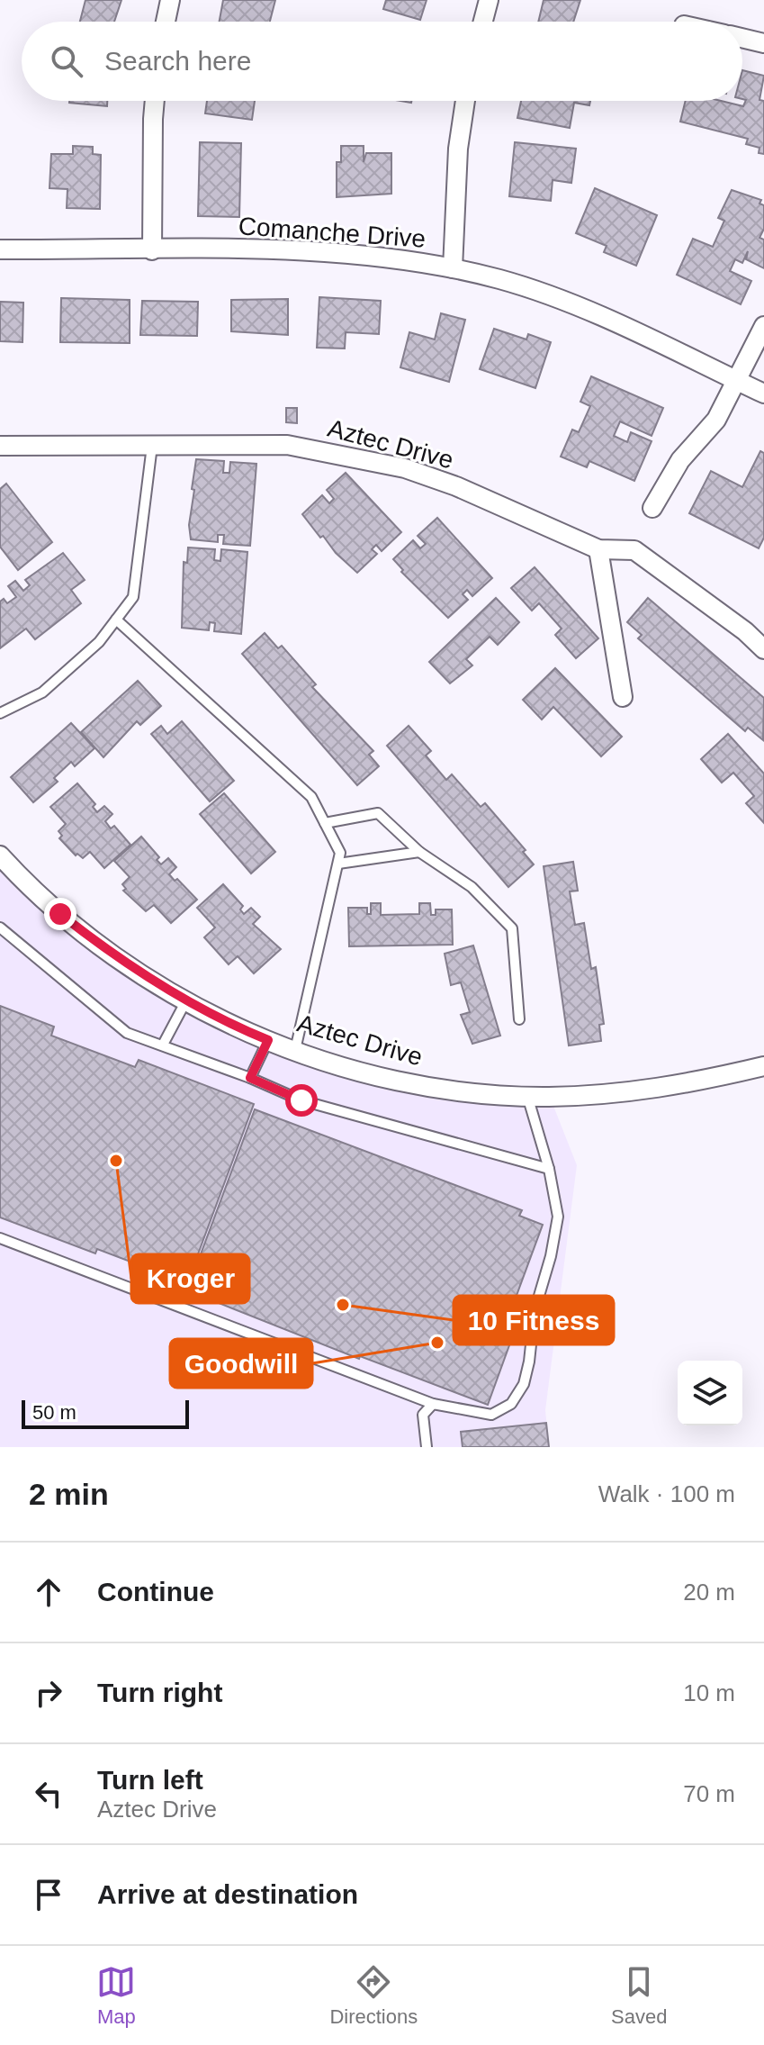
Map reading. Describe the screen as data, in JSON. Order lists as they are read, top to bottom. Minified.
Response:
{"streets":{"street":["Comanche Drive","Aztec Drive"]},"places":["Kroger","10 Fitness","Goodwill"],"scale_bar":"50 m","page":{"search":"Search here","scale":"50 m","heading":["2 min","Walk · 100 m"],"list":[["Continue","20 m"],["Turn right","10 m"],["Turn left","Aztec Drive","70 m"],"Arrive at destination"],"nav":["Map","Directions","Saved"]}}
